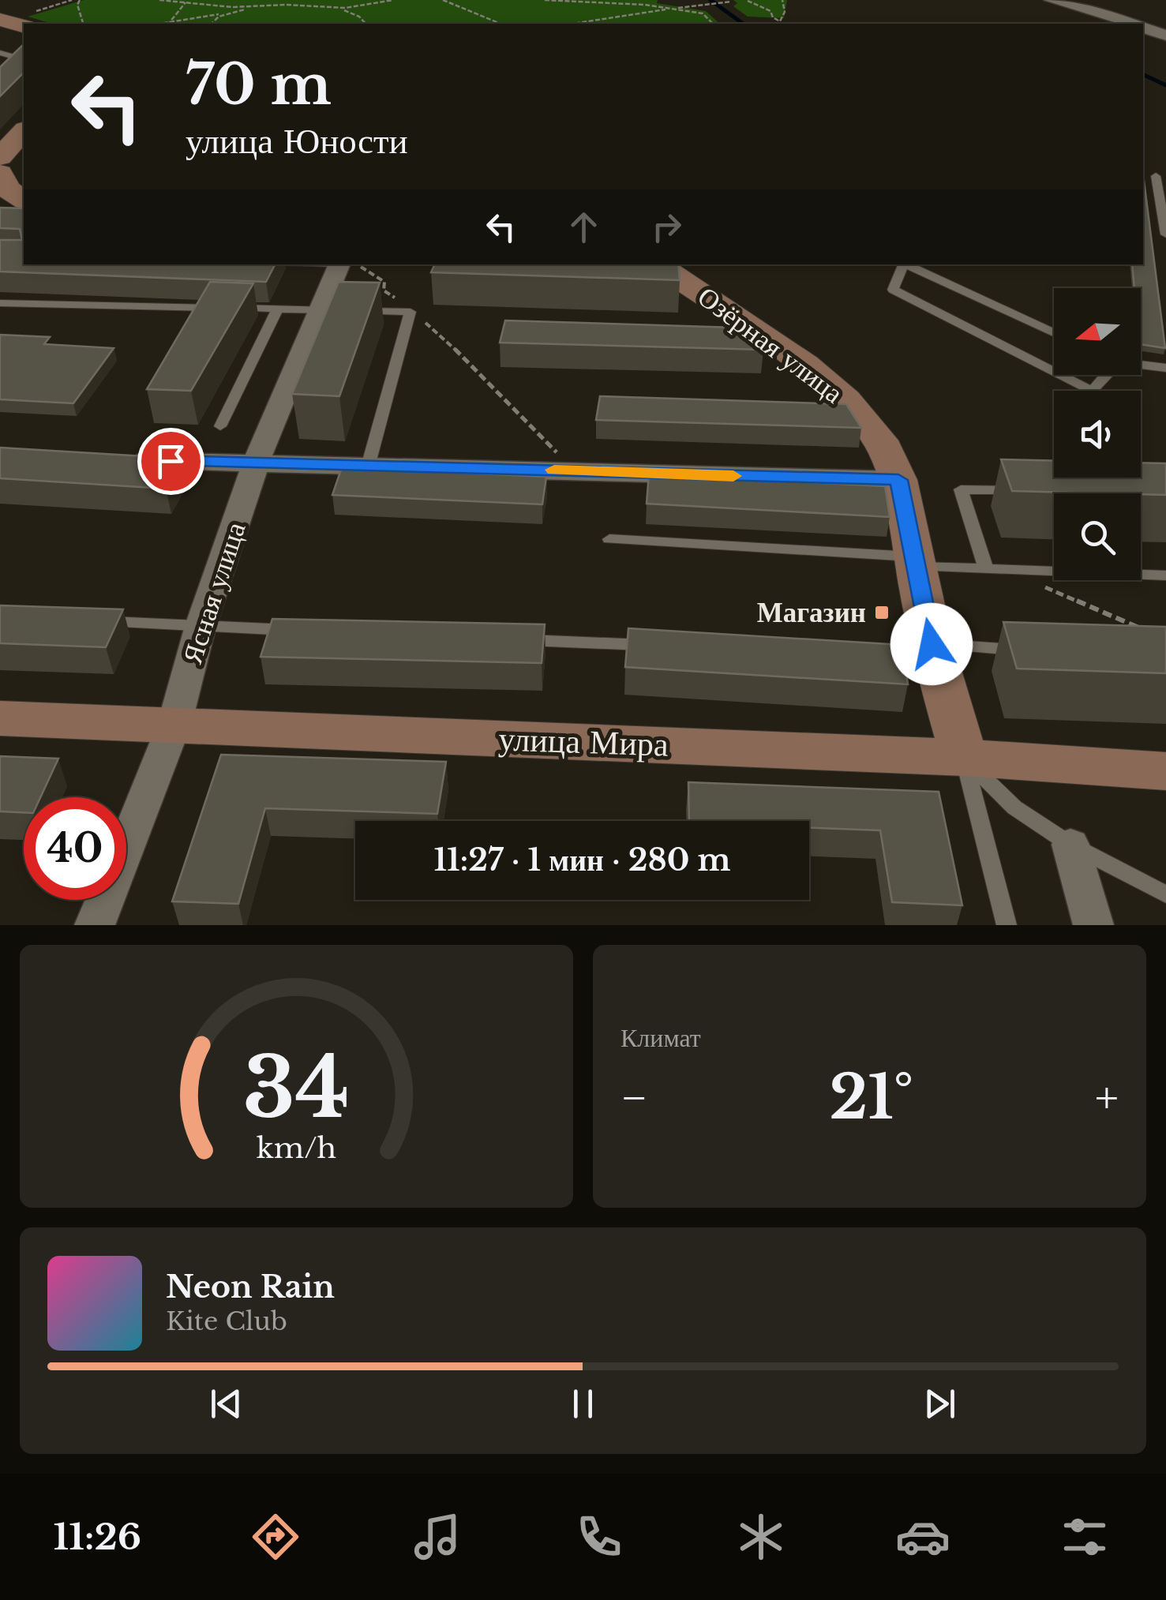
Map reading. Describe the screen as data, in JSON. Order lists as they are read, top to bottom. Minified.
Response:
{"streets":{"street":["Озёрная улица","Ясная улица","улица Мира"]},"crossings":[["Озёрная улица","улица Мира"],["Ясная улица","улица Мира"]],"places":{"transit":["Магазин"]},"north":"left","page":{"turn":["70 m","улица Юности"],"limit":"40","trip":"11:27 · 1 мин · 280 m","tile":"Климат","heat":["−","21°","+"],"song":["Neon Rain","Kite Club"],"tabs":"11:26","gauge":["34","km/h"]}}
